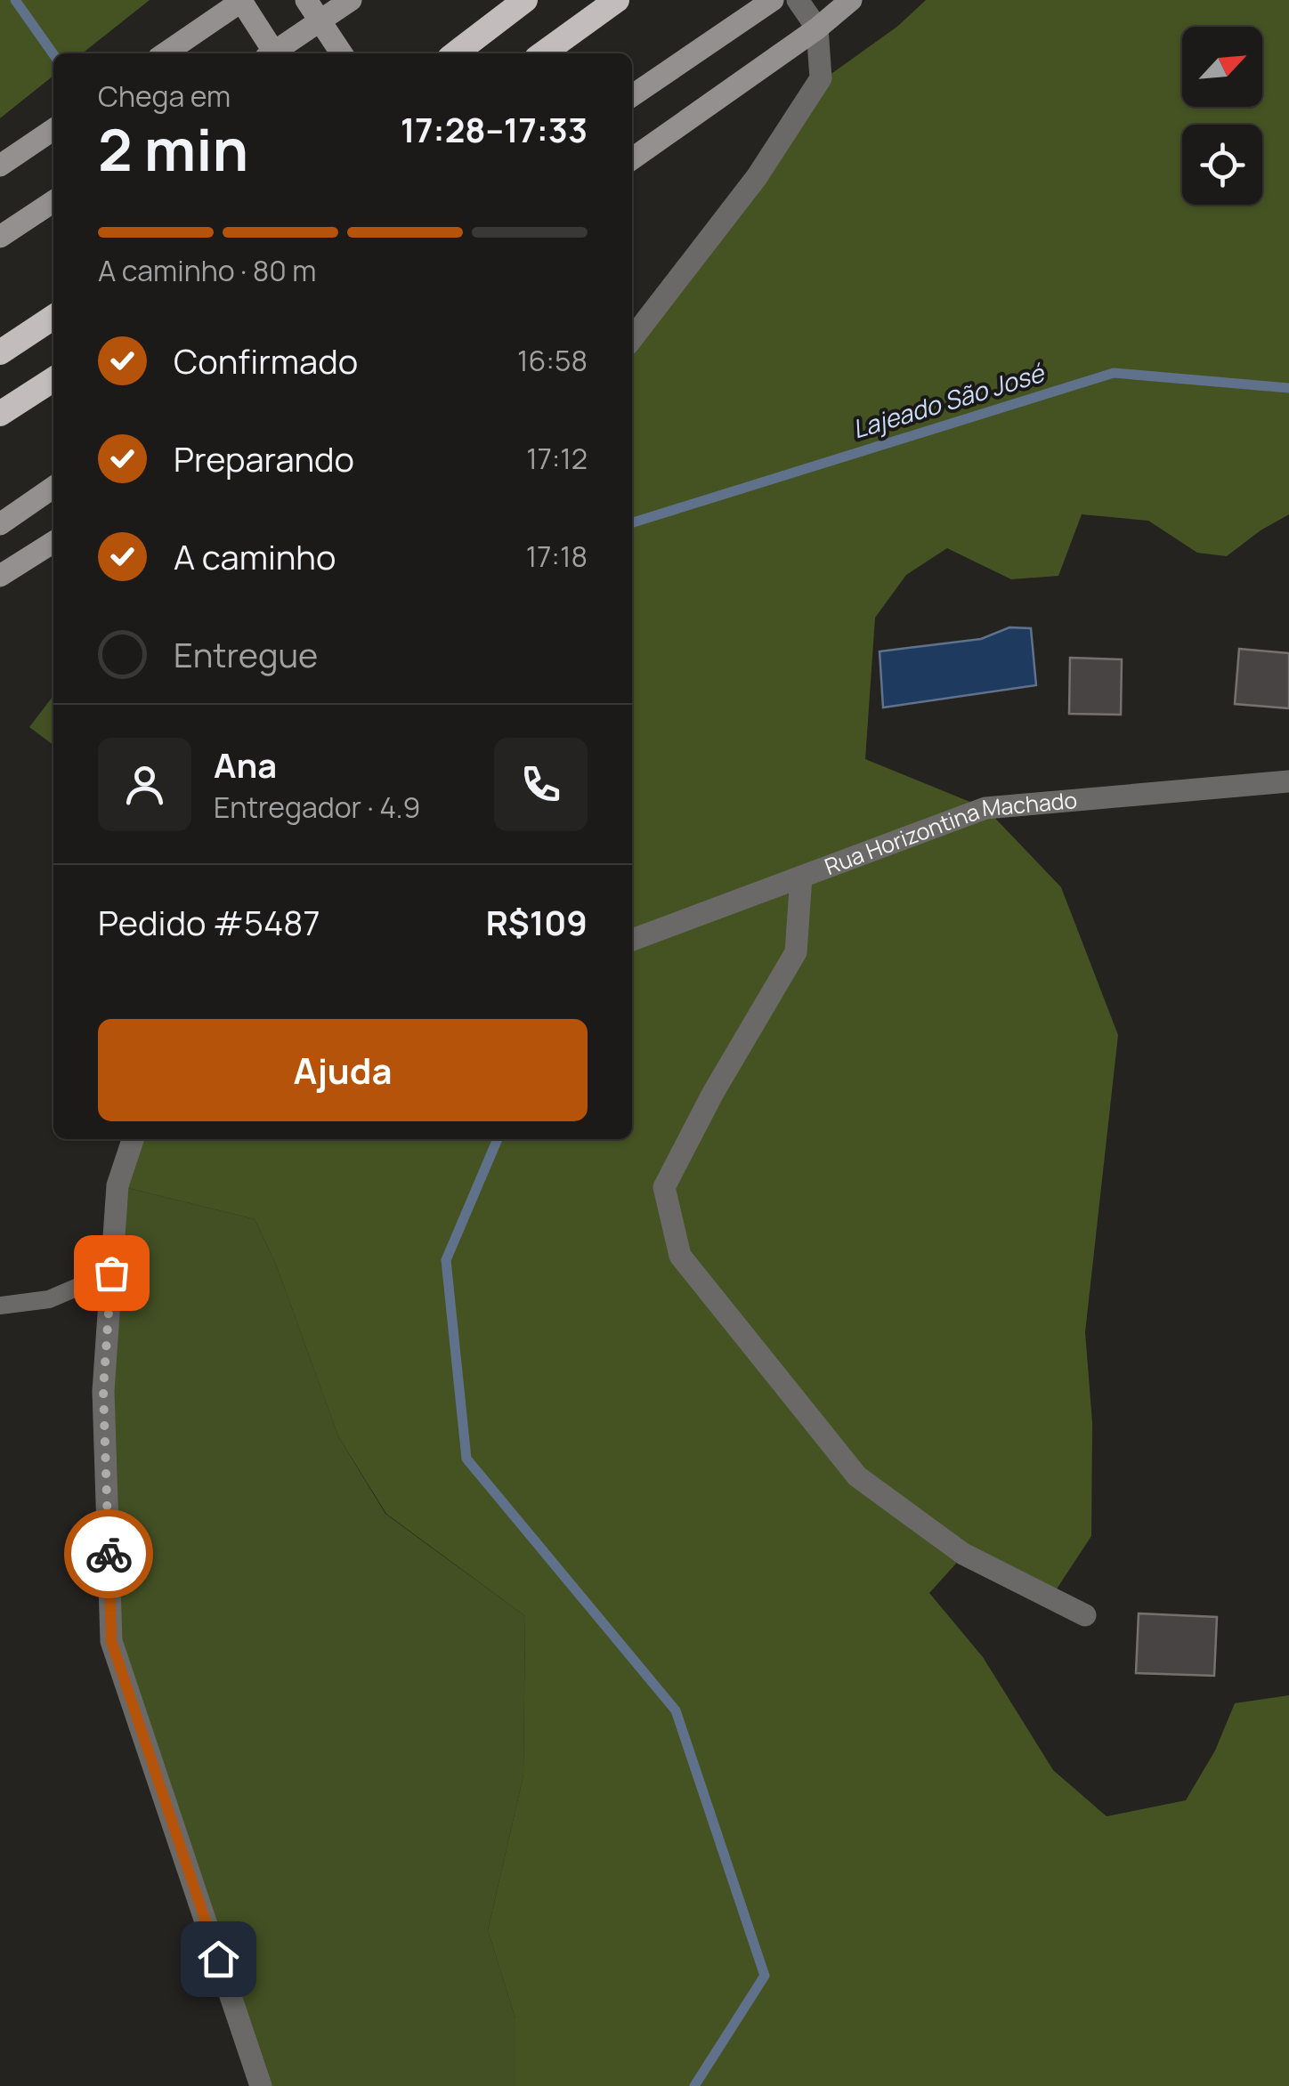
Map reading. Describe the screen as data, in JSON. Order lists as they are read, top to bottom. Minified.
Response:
{"streets":{"street":["Rua Horizontina Machado"]},"water":["Lajeado São José"],"north":"top right","page":{"heading":["2 min","Chega em","17:28–17:33"],"panel":["Ana","Entregador · 4.9","Pedido #5487","R$109"],"bar":"A caminho · 80 m","list":[["Confirmado","16:58"],["Preparando","17:12"],["A caminho","17:18"],"Entregue"],"buttons":"Ajuda"}}
